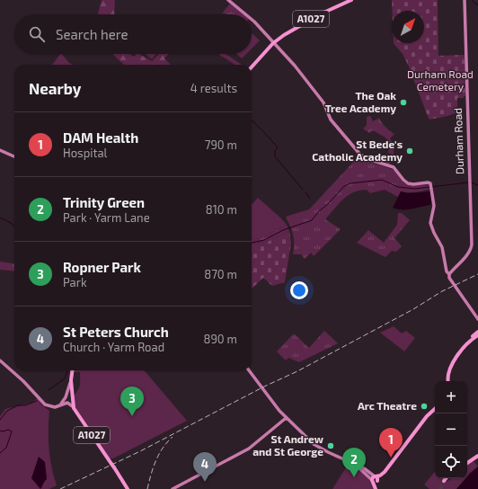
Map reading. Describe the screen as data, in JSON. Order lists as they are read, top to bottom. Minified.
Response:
{"streets":{"main road":["A1027"],"street":["Durham Road"]},"parks":["Durham Road Cemetery"],"places":["The Oak Tree Academy","St Bede's Catholic Academy","Arc Theatre","St Andrew and St George"],"north":"top right","page":{"search":"Search here","heading":["Nearby","4 results"],"list":[{"mark":"1","name":"DAM Health","note":"Hospital","value":"790 m"},{"mark":"2","name":"Trinity Green","note":"Park · Yarm Lane","value":"810 m"},{"mark":"3","name":"Ropner Park","note":"Park","value":"870 m"},{"mark":"4","name":"St Peters Church","note":"Church · Yarm Road","value":"890 m"}],"map_buttons":["+","−"],"pins":["3","1","2","4"]}}
